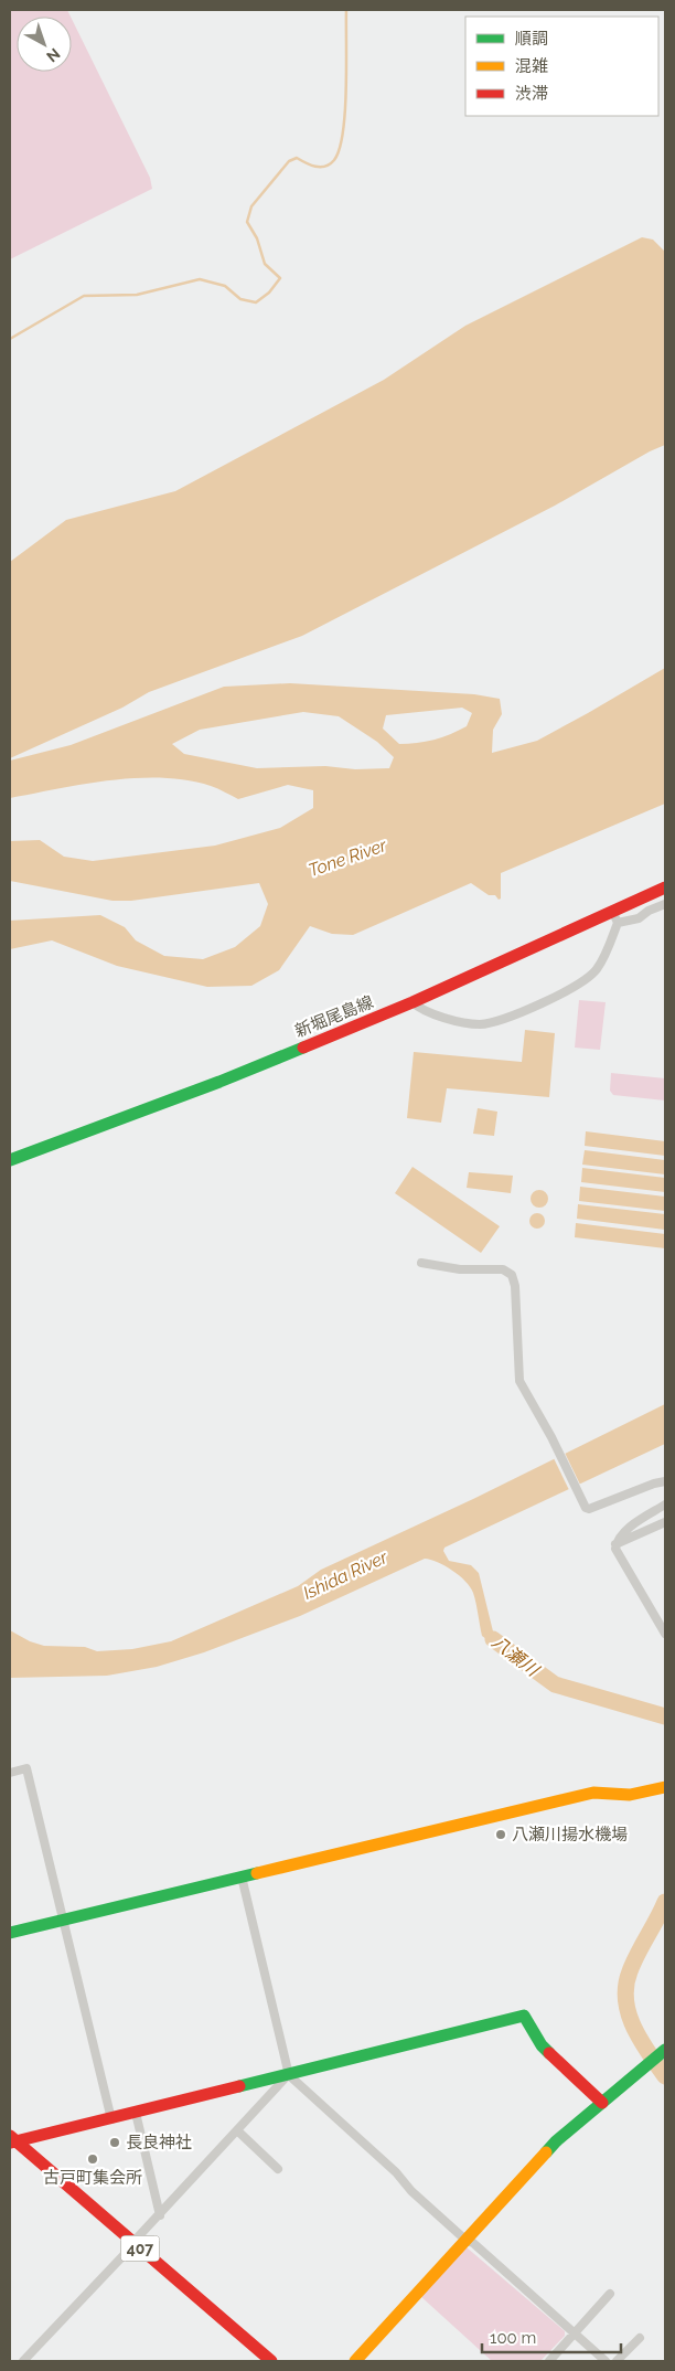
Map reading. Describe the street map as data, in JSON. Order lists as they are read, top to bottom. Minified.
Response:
{"streets":{"main road":["新堀尾島線","407"]},"water":["Tone River","Ishida River","八瀬川"],"places":["八瀬川揚水機場","長良神社","古戸町集会所"],"legend":["順調","混雑","渋滞"],"scale_bar":"100 m","north":"bottom right"}
